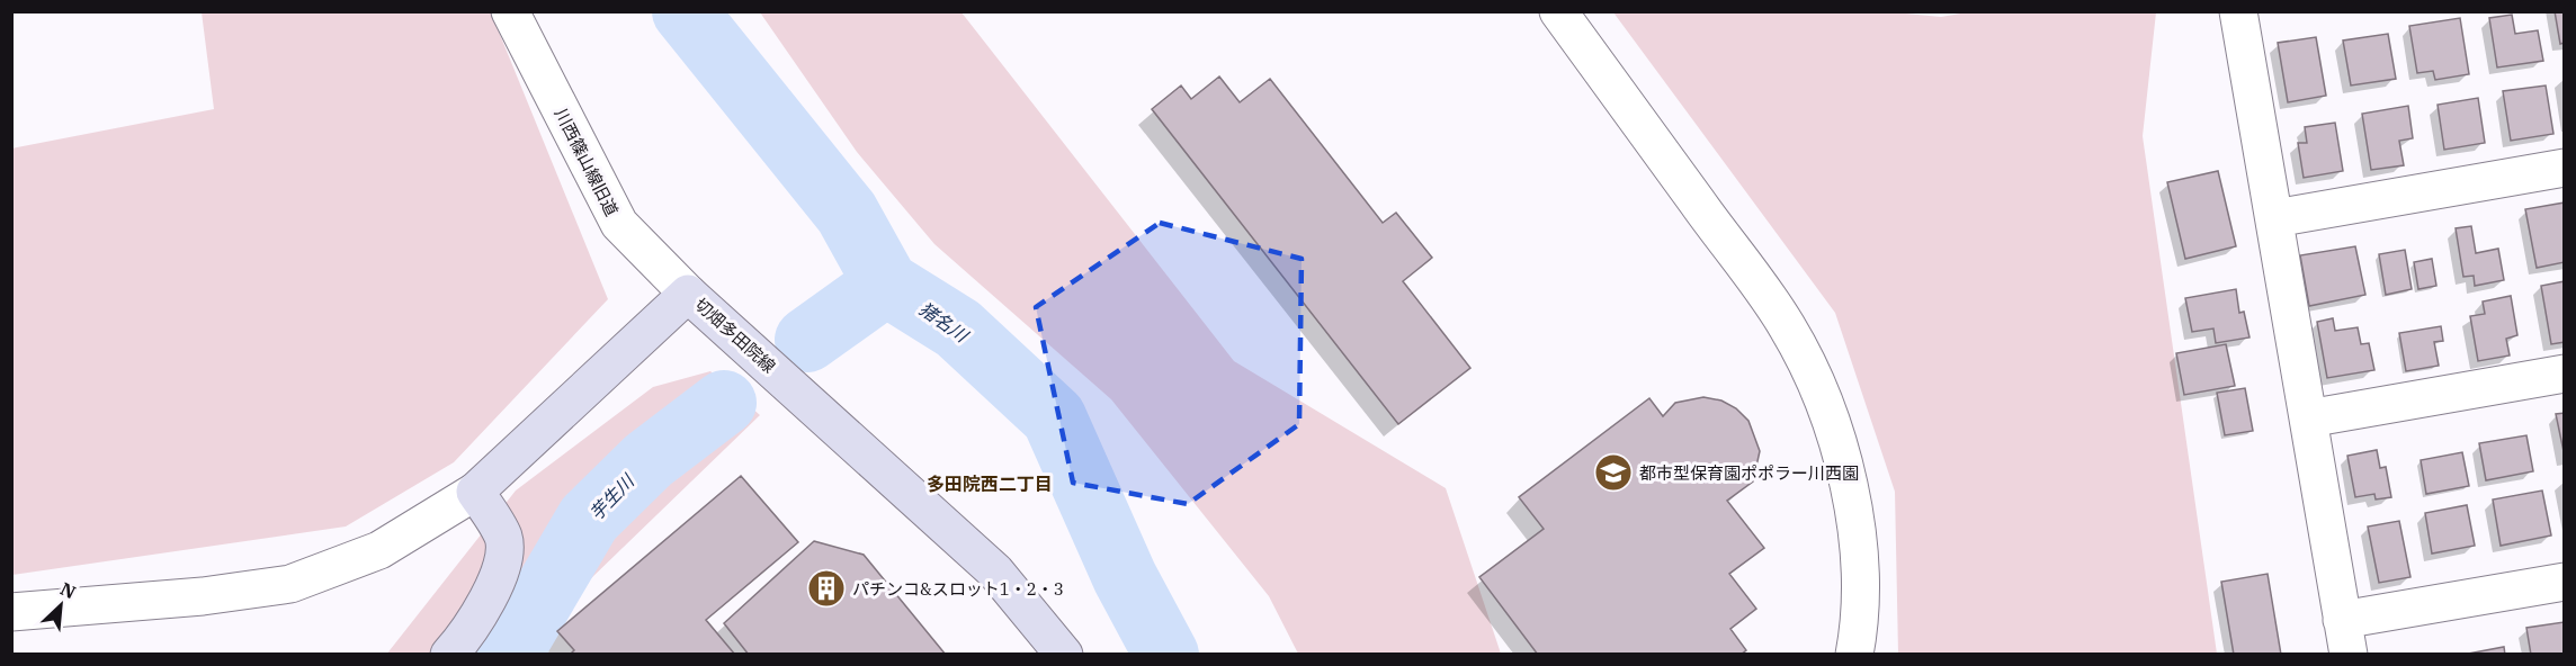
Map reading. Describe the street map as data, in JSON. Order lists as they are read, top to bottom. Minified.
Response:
{"streets":{"main road":["切畑多田院線"],"street":["川西篠山線旧道"]},"crossings":[["川西篠山線旧道","切畑多田院線"]],"districts":["多田院西二丁目"],"water":["猪名川","芋生川"],"places":{"school or university":["都市型保育園ポポラー川西園"],"building":["パチンコ&スロット1・2・3"]},"north":"top right"}
